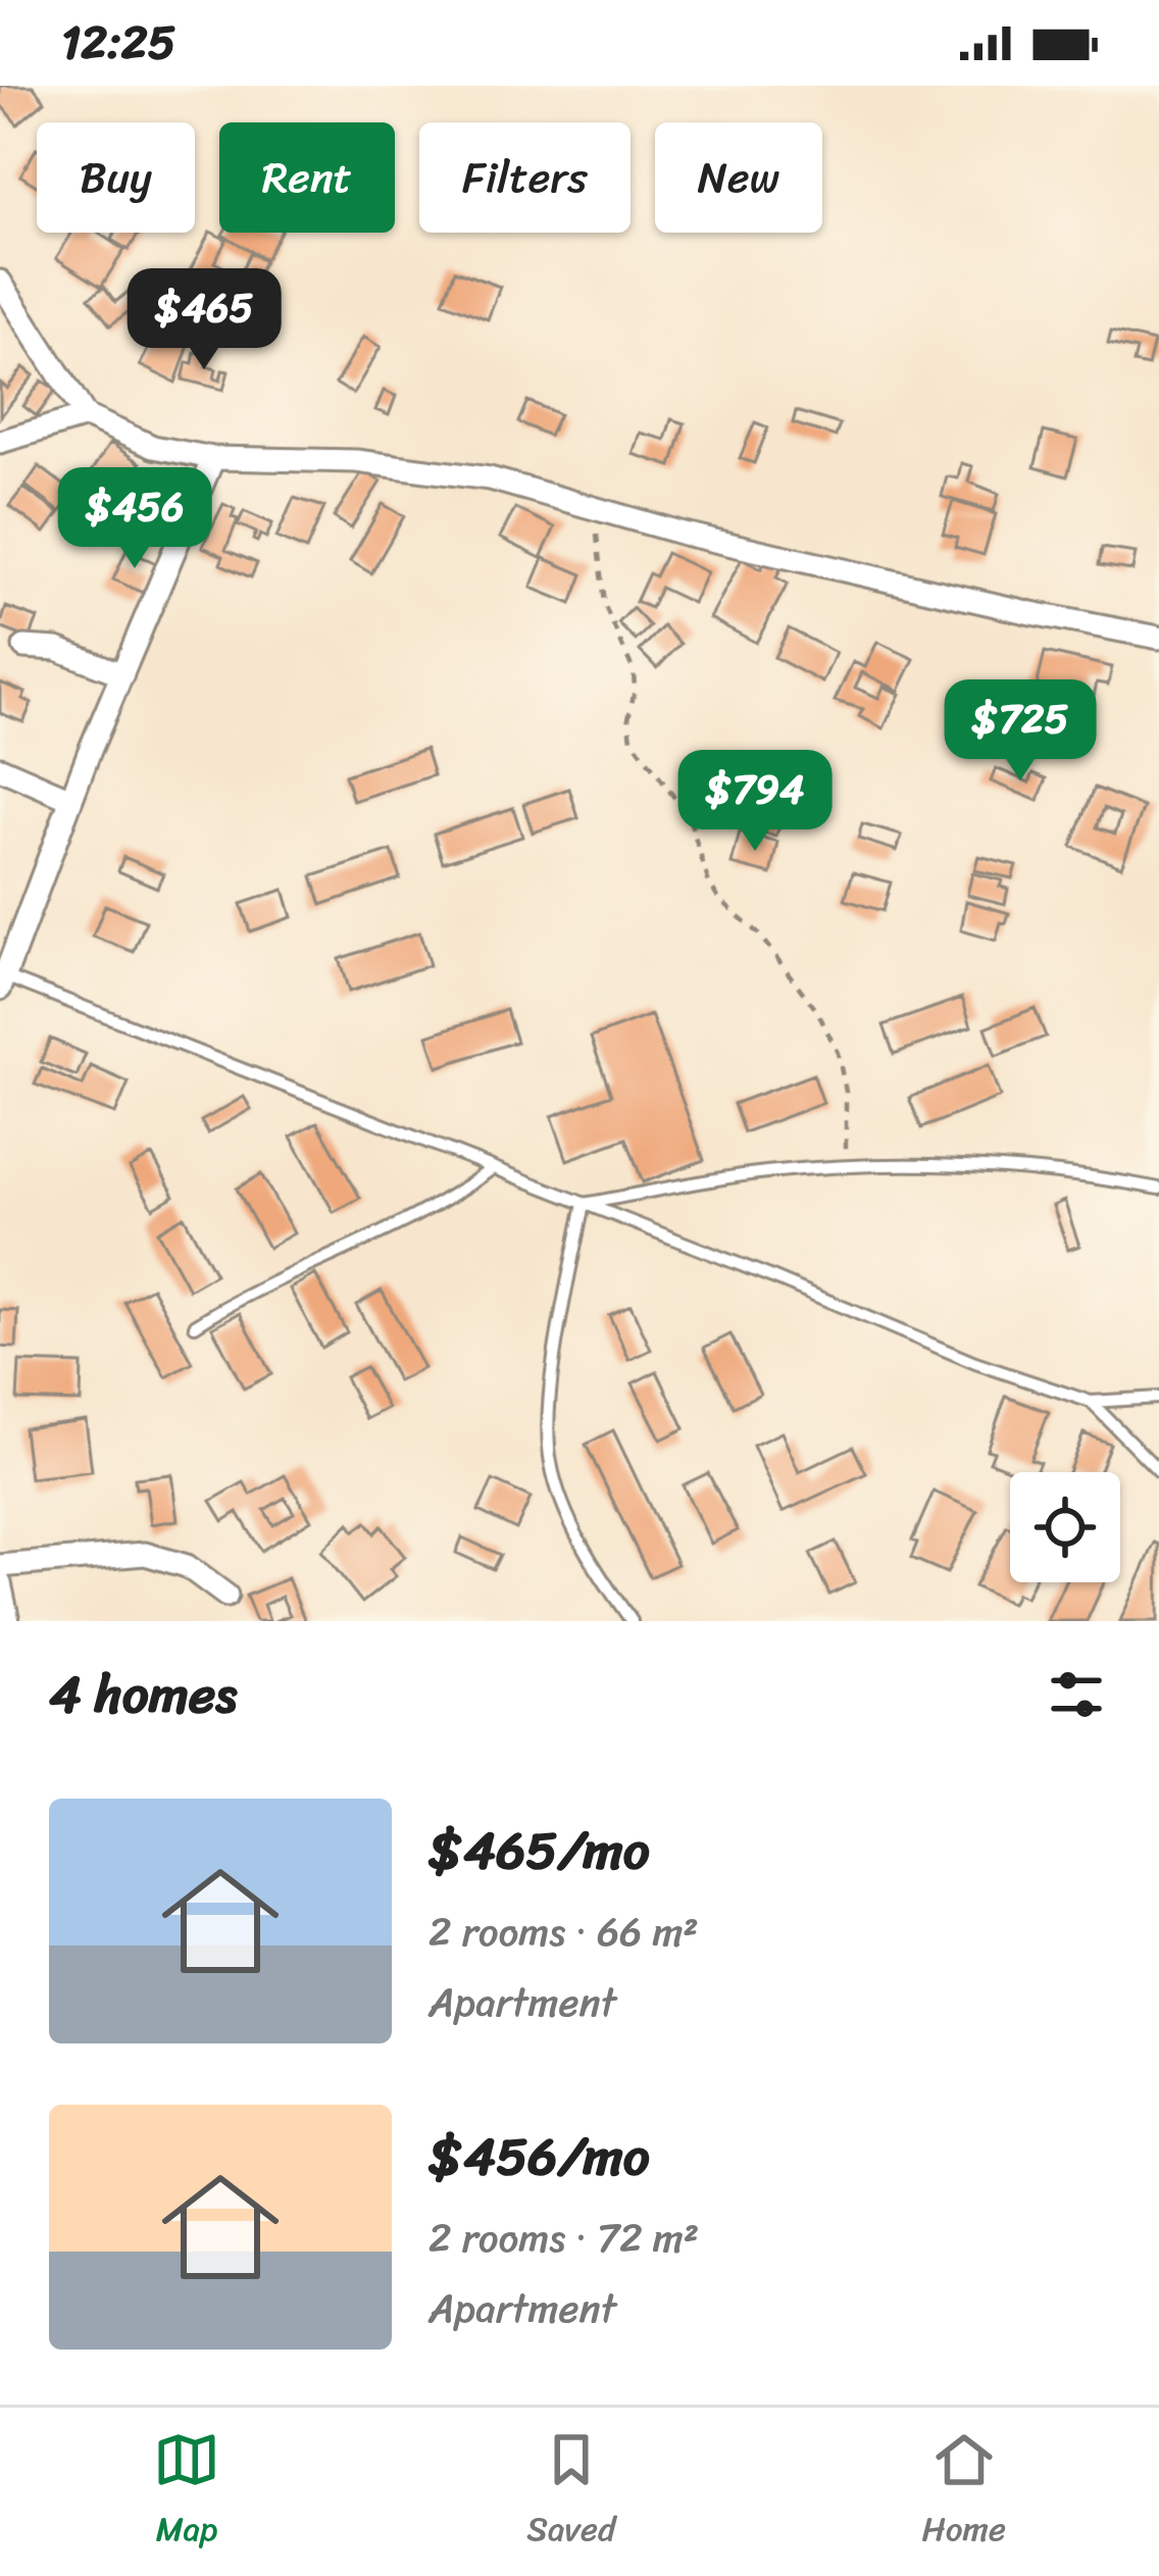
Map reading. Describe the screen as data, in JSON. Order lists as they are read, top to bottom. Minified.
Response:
{"page":{"status":"12:25","chip":["Buy","Rent","Filters","New"],"price":["$465","$456","$725","$794"],"heading":"4 homes","list":[{"name":"$465/mo","note":"2 rooms · 66 m² · Apartment"},{"name":"$456/mo","note":"2 rooms · 72 m² · Apartment"}],"tabs":["Map","Saved","Home"]}}
